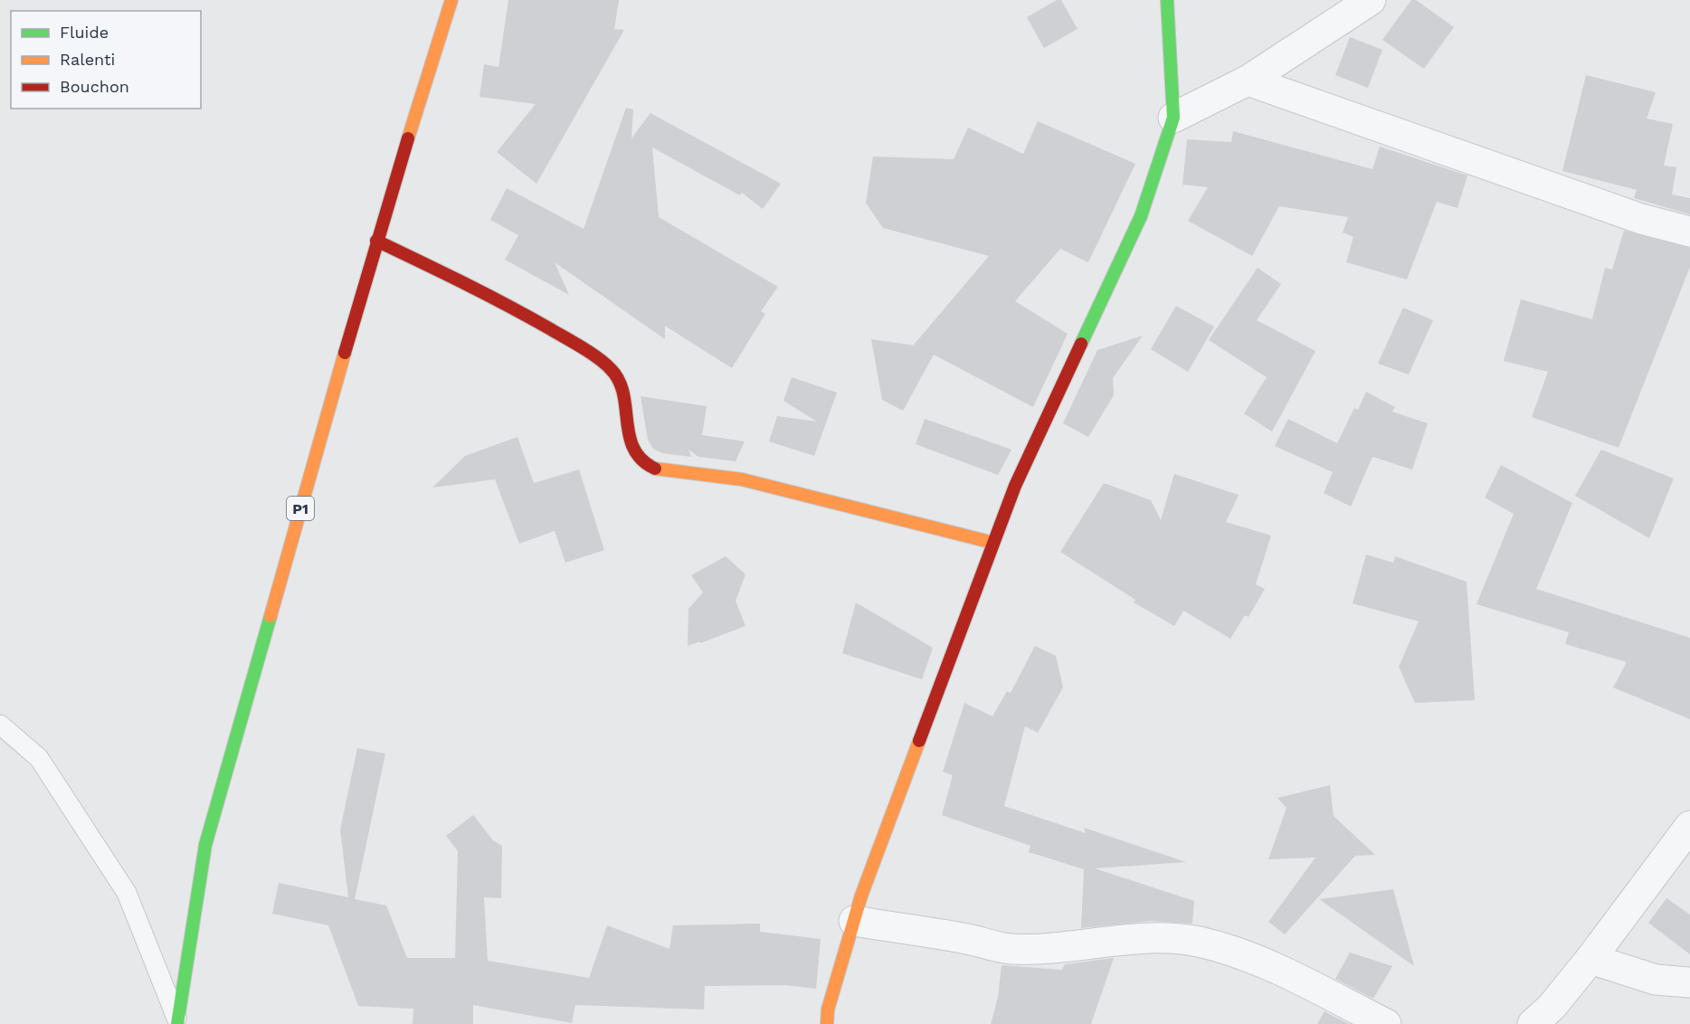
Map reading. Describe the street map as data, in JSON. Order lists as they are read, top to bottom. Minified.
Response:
{"streets":{"street":["P1"]},"legend":["Fluide","Ralenti","Bouchon"]}
